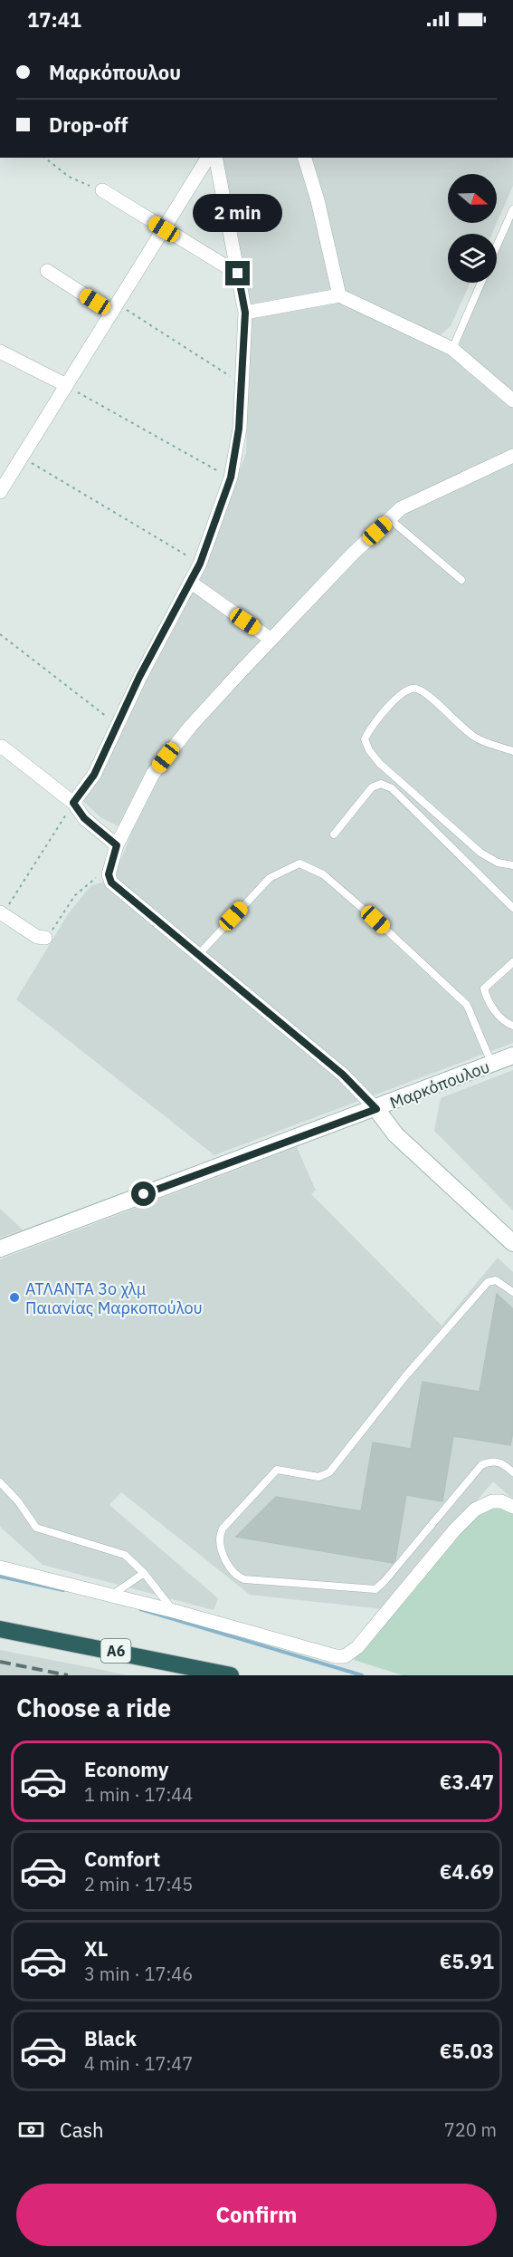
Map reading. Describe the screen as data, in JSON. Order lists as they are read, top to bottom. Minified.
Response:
{"streets":{"highway":["Α6"],"main road":["Μαρκόπουλου"]},"places":["ΑΤΛΑΝΤΑ 3ο χλμ Παιανίας Μαρκοπούλου"],"north":"right","page":{"status":"17:41","banner":["Μαρκόπουλου","Drop-off"],"bubble":"2 min","heading":"Choose a ride","list":[{"name":"Economy","note":"1 min · 17:44","value":"€3.47"},{"name":"Comfort","note":"2 min · 17:45","value":"€4.69"},{"name":"XL","note":"3 min · 17:46","value":"€5.91"},{"name":"Black","note":"4 min · 17:47","value":"€5.03"}],"pay":["Cash","720 m"],"buttons":"Confirm"}}
